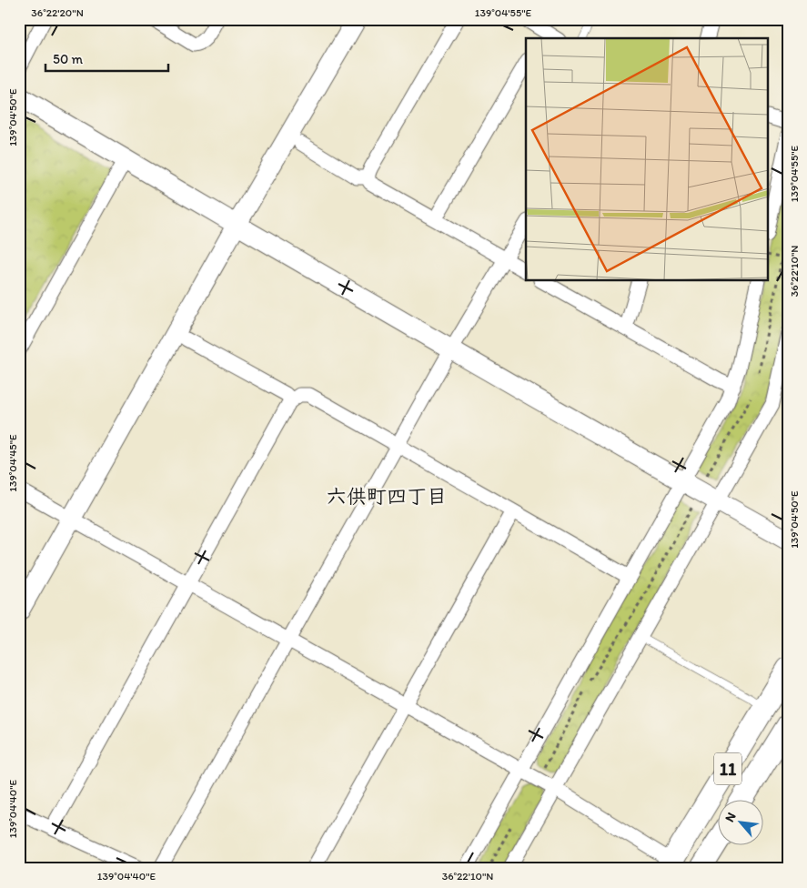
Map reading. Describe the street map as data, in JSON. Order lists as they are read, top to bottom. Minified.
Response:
{"streets":{"main road":["11"]},"districts":["六供町四丁目"],"scale_bar":"50 m","north":"top left","coordinates":["36°22'20\"N","139°04'55\"E","139°04'50\"E","36°22'10\"N","139°04'45\"E","139°04'40\"E"]}
